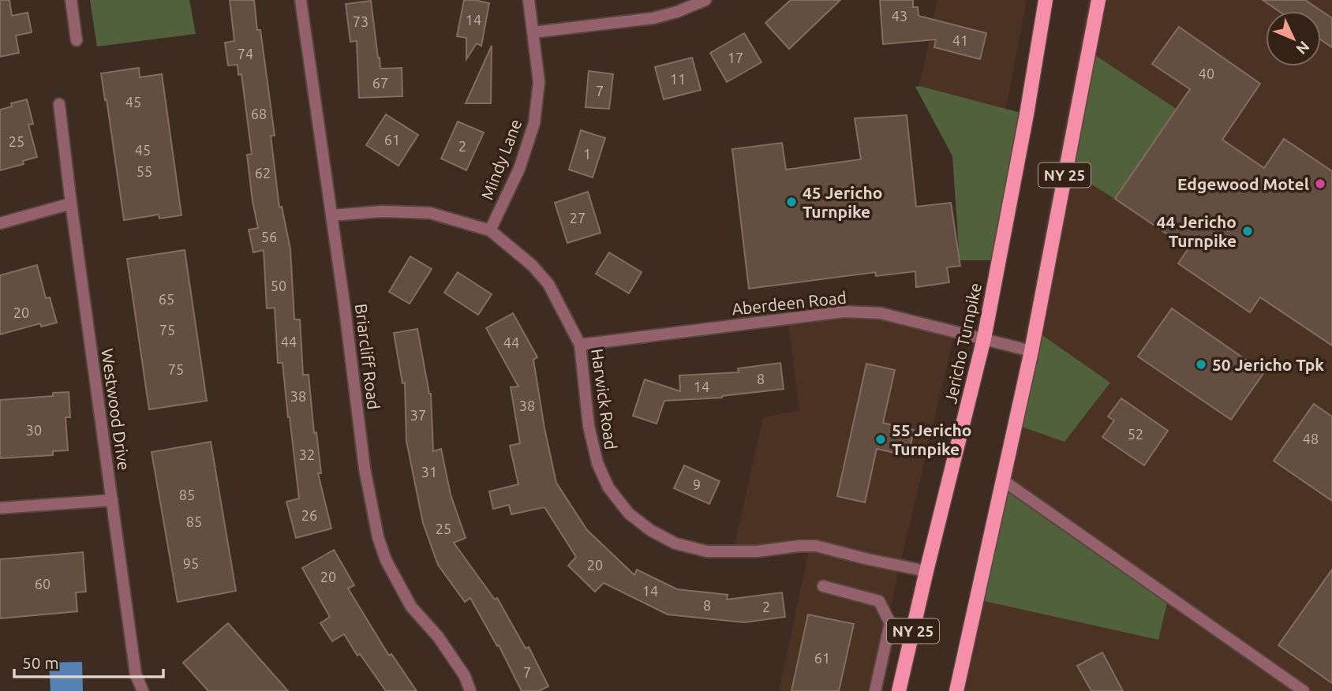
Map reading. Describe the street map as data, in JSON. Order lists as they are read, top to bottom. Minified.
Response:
{"streets":{"main road":["NY 25","Jericho Turnpike"],"street":["Mindy Lane","Aberdeen Road","Briarcliff Road","Harwick Road","Westwood Drive"]},"crossings":[["Mindy Lane","Harwick Road"],["NY 25","Aberdeen Road"],["Aberdeen Road","Jericho Turnpike"],["Aberdeen Road","Harwick Road"],["Jericho Turnpike","Harwick Road"],["Briarcliff Road","Harwick Road"]],"places":["Edgewood Motel","45 Jericho Turnpike","44 Jericho Turnpike","50 Jericho Tpk","55 Jericho Turnpike"],"house_numbers":["43","14","73","41","74","17","40","11","67","7","45","68","61","25","2","45","1","55","62","27","56","50","65","20","75","44","44","75","8","14","38","38","37","30","52","48","32","31","9","85","26","85","25","95","20","20","60","14","8","2","61","7"],"scale_bar":"50 m","north":"bottom right"}
